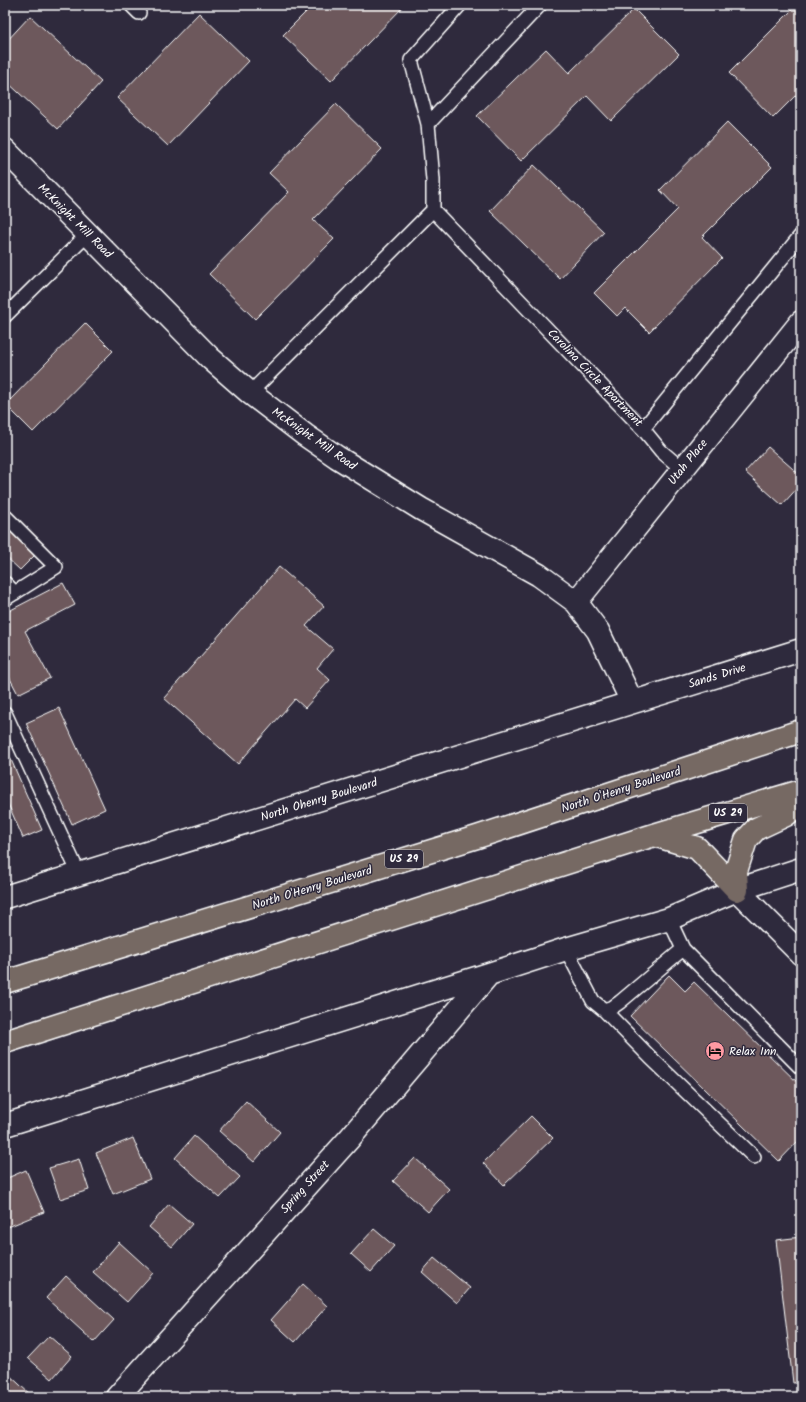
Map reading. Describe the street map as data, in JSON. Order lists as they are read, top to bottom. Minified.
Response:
{"streets":{"highway":["North O'Henry Boulevard","US 29"],"street":["McKnight Mill Road","Utah Place","Sands Drive","North Ohenry Boulevard","Spring Street"],"lane":["Carolina Circle Apartment"]},"crossings":[["McKnight Mill Road","Utah Place"],["McKnight Mill Road","Sands Drive"],["McKnight Mill Road","North Ohenry Boulevard"],["Sands Drive","North Ohenry Boulevard"]],"places":{"hotel":["Relax Inn"]}}
